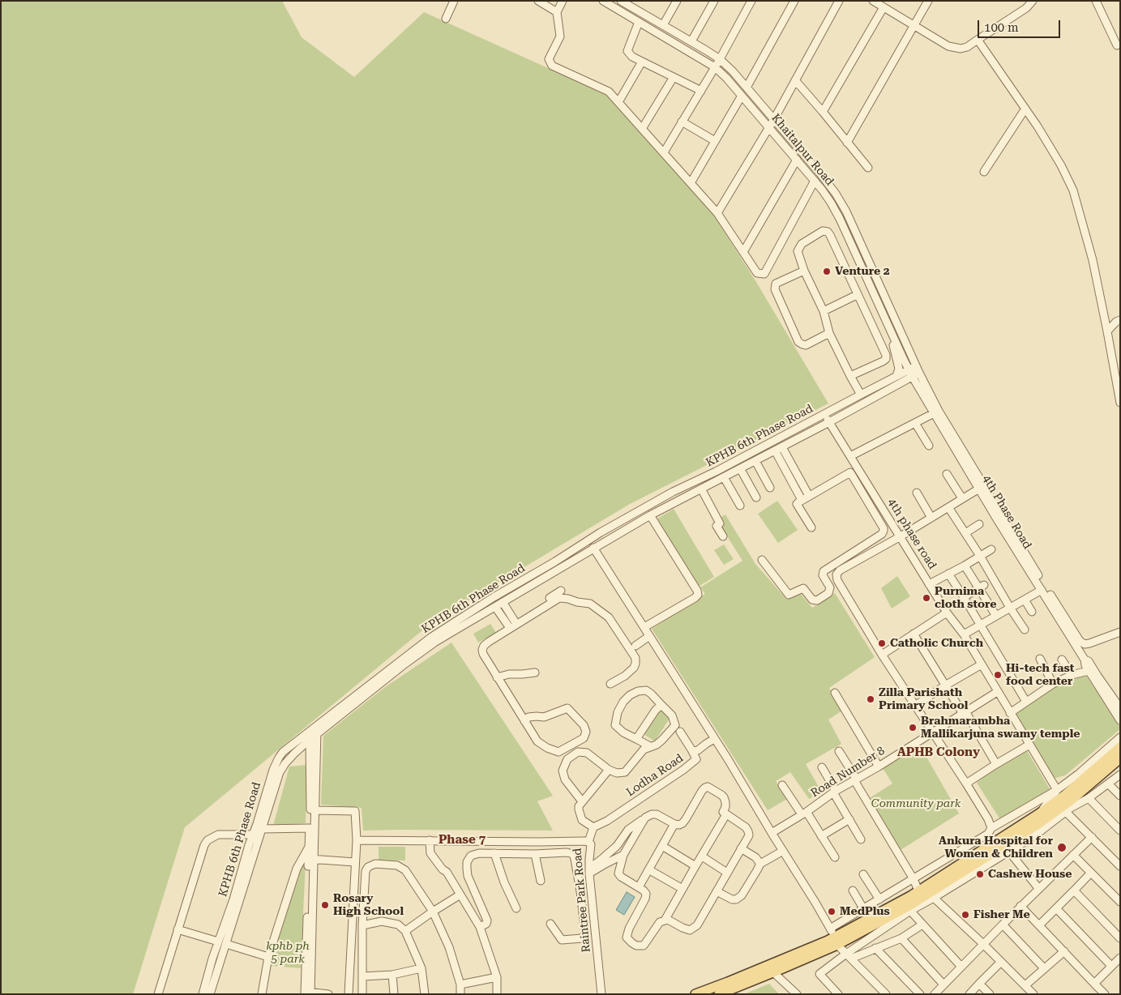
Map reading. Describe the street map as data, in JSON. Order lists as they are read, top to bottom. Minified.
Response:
{"streets":{"street":["Khaitalpur Road","KPHB 6th Phase Road","4th Phase Road","4th phase road","Road Number 8","Lodha Road","Raintree Park Road"]},"crossings":[["Khaitalpur Road","KPHB 6th Phase Road"],["Khaitalpur Road","4th Phase Road"],["KPHB 6th Phase Road","4th Phase Road"],["KPHB 6th Phase Road","4th phase road"],["4th phase road","Road Number 8"]],"districts":["APHB Colony","Phase 7"],"parks":["Community park","kphb ph 5 park"],"places":["Venture 2","Purnima cloth store","Catholic Church","Hi-tech fast food center","Zilla Parishath Primary School","Brahmarambha Mallikarjuna swamy temple","Ankura Hospital for Women & Children","Cashew House","Rosary High School","MedPlus","Fisher Me"],"scale_bar":"100 m"}
